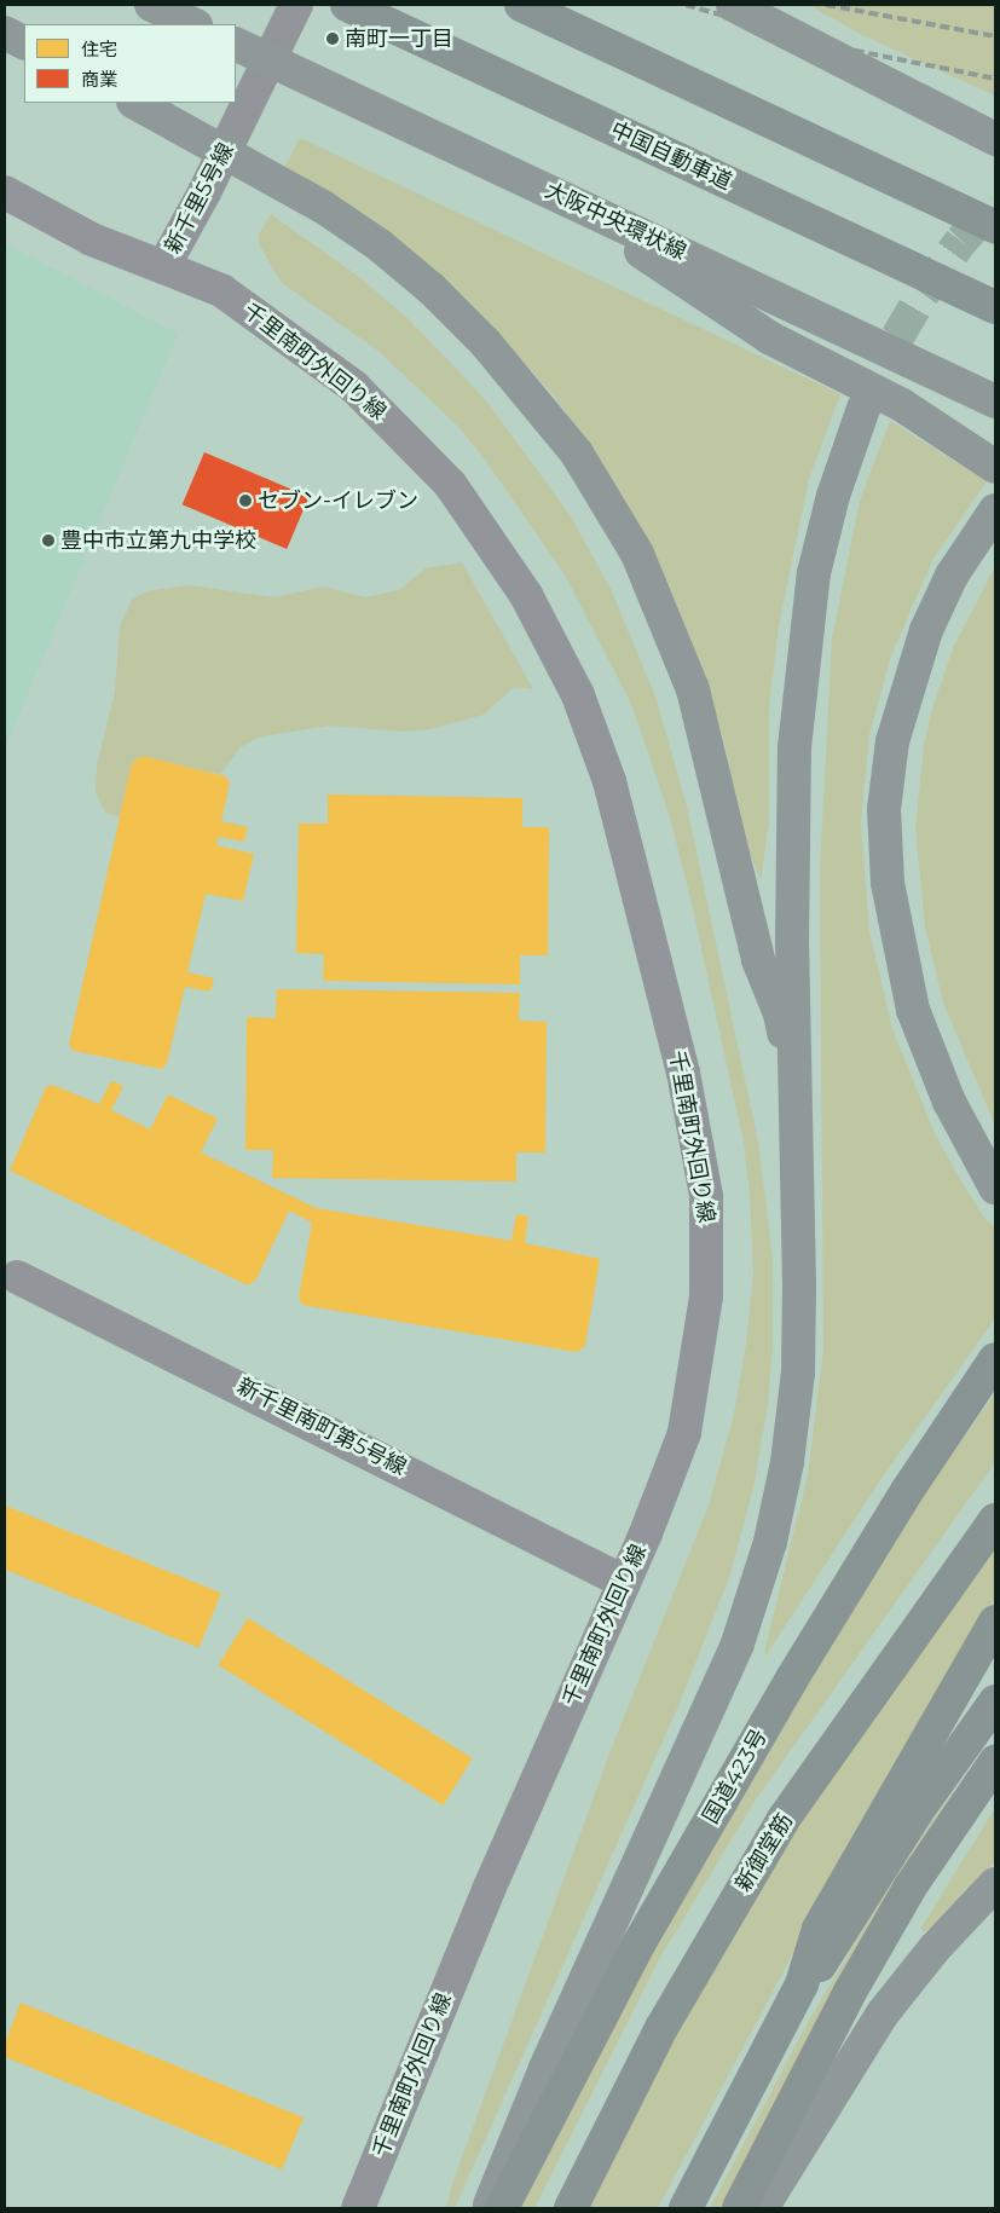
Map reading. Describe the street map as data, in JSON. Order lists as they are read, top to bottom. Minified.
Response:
{"streets":{"highway":["中国自動車道","国道423号","新御堂筋"],"main road":["大阪中央環状線"],"street":["新千里5号線","千里南町外回り線","新千里南町第5号線"]},"crossings":[["新千里5号線","千里南町外回り線"],["千里南町外回り線","新千里南町第5号線"]],"places":["南町一丁目","セブン-イレブン","豊中市立第九中学校"],"legend":["住宅","商業"]}
